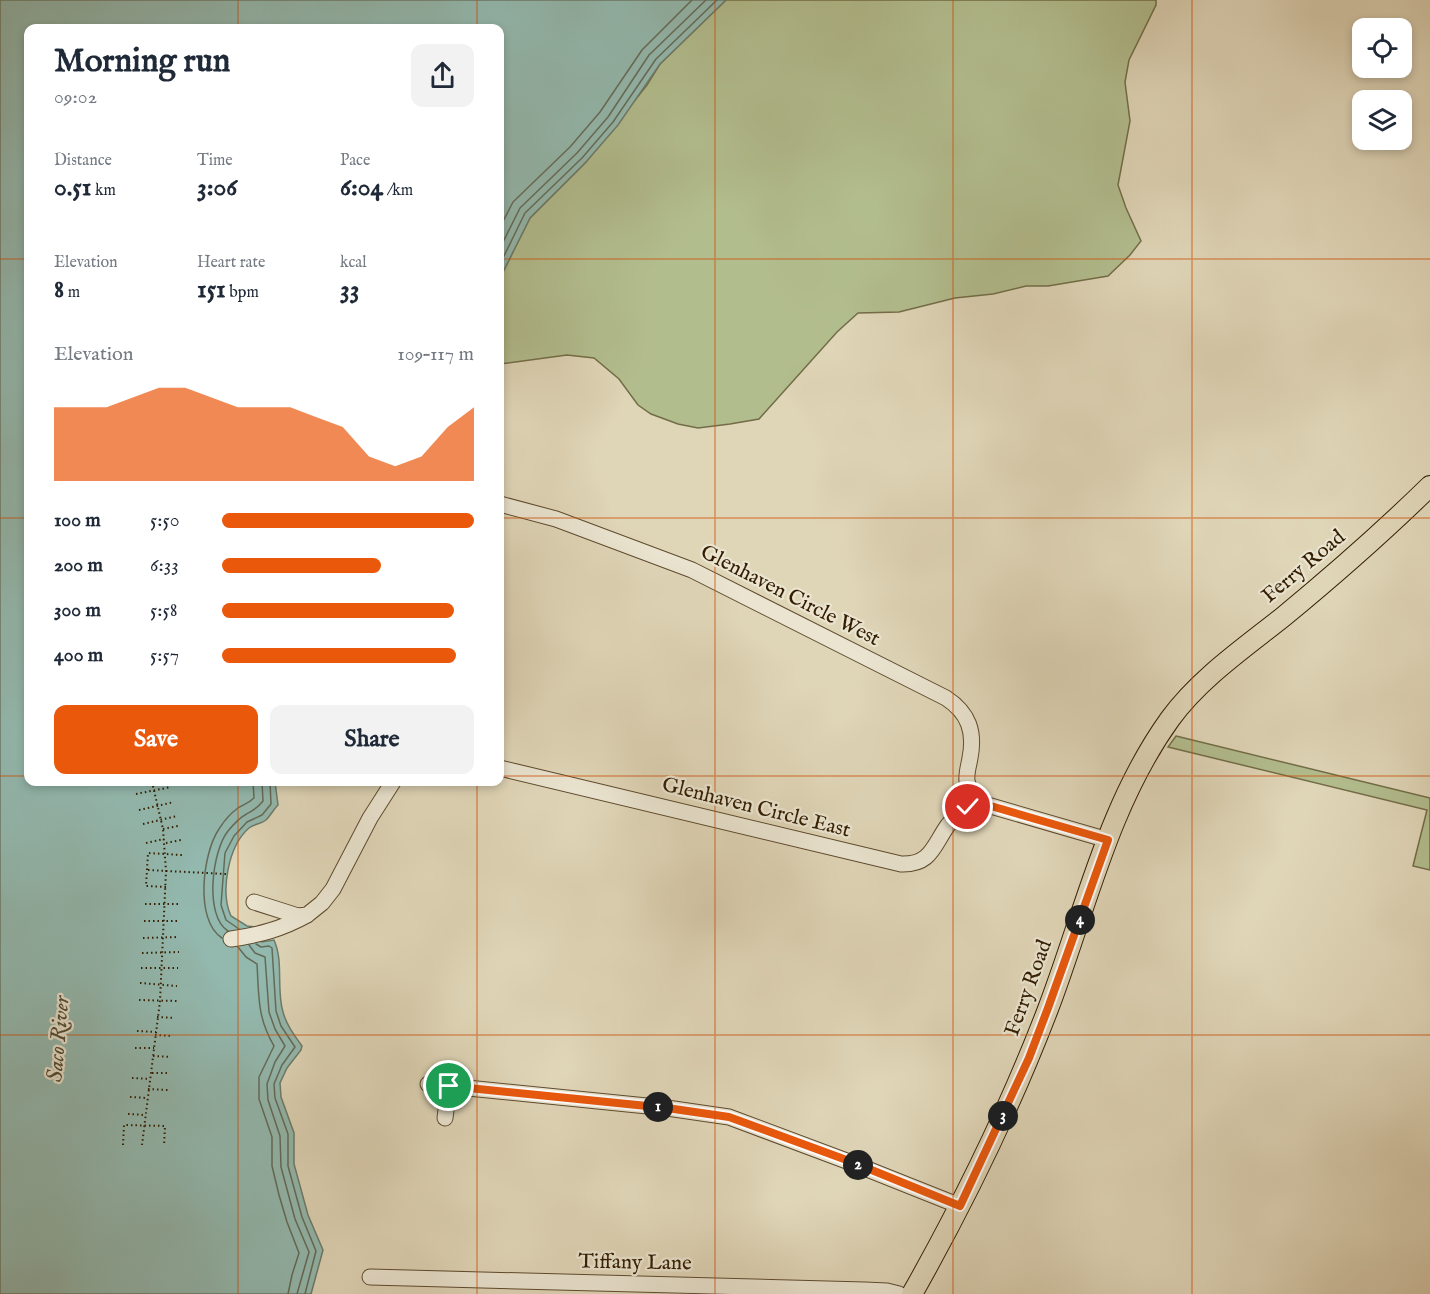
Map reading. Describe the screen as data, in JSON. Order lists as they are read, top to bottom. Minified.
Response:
{"streets":{"main road":["Ferry Road"],"street":["Glenhaven Circle West","Glenhaven Circle East","Tiffany Lane"]},"crossings":[["Glenhaven Circle West","Glenhaven Circle East"]],"water":["Saco River"],"page":{"heading":["Morning run","09:02"],"stats":[["Distance","0.51 km"],["Time","3:06"],["Pace","6:04 /km"],["Elevation","8 m"],["Heart rate","151 bpm"],["kcal","33"]],"chart":["Elevation","109–117 m"],"list":[{"name":"100 m","note":"5:50"},{"name":"200 m","note":"6:33"},{"name":"300 m","note":"5:58"},{"name":"400 m","note":"5:57"}],"buttons":["Save","Share"],"pins":["4","1","3","2"]}}
